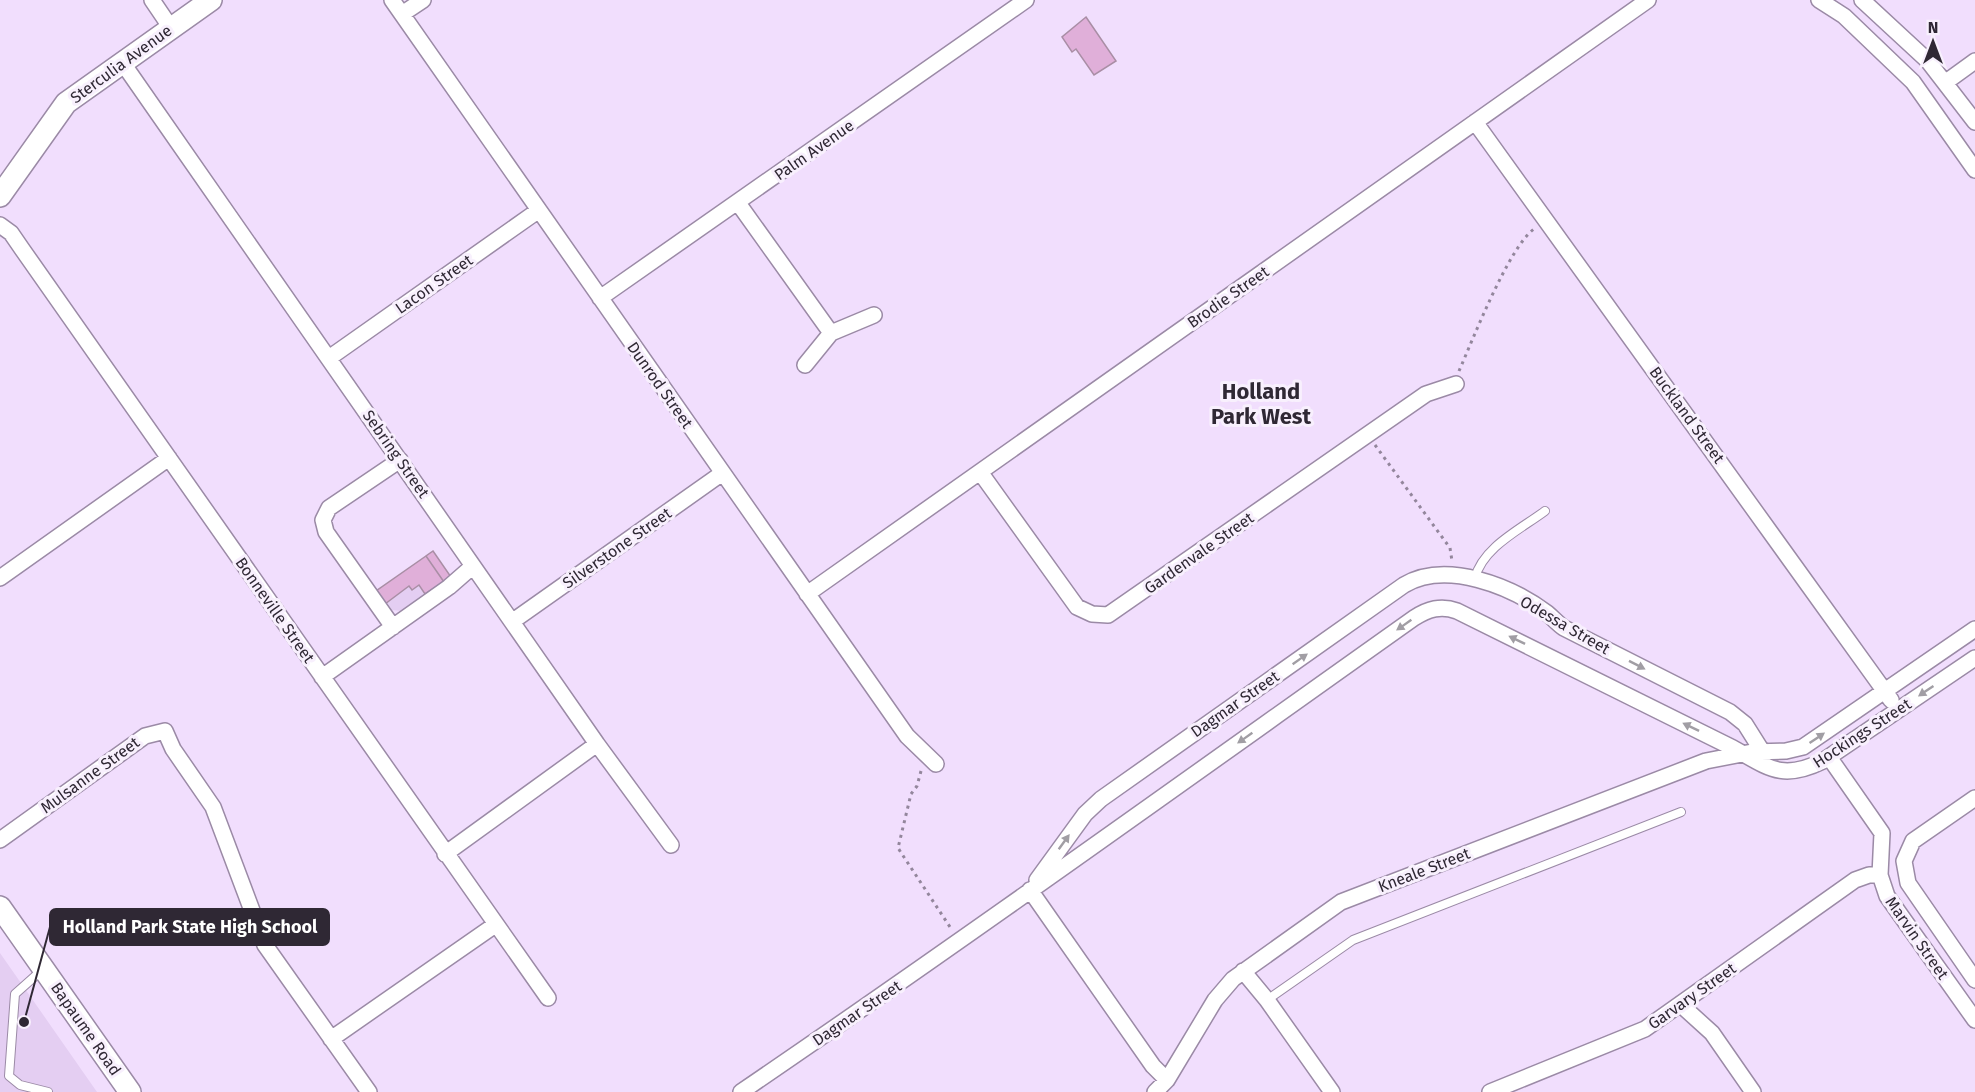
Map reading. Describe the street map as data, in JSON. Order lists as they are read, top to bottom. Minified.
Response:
{"streets":{"street":["Sterculia Avenue","Palm Avenue","Lacon Street","Brodie Street","Dunrod Street","Buckland Street","Sebring Street","Silverstone Street","Gardenvale Street","Bonneville Street","Odessa Street","Dagmar Street","Hockings Street","Mulsanne Street","Kneale Street","Marvin Street","Garvary Street","Bapaume Road"]},"crossings":[["Sterculia Avenue","Sebring Street"],["Palm Avenue","Dunrod Street"],["Lacon Street","Dunrod Street"],["Lacon Street","Sebring Street"],["Brodie Street","Dunrod Street"],["Brodie Street","Buckland Street"],["Brodie Street","Gardenvale Street"],["Dunrod Street","Silverstone Street"],["Buckland Street","Hockings Street"],["Sebring Street","Silverstone Street"],["Odessa Street","Dagmar Street"],["Odessa Street","Hockings Street"],["Odessa Street","Kneale Street"],["Hockings Street","Kneale Street"],["Hockings Street","Marvin Street"],["Marvin Street","Garvary Street"]],"districts":["Holland Park West"],"places":["Holland Park State High School"],"north":"top"}
